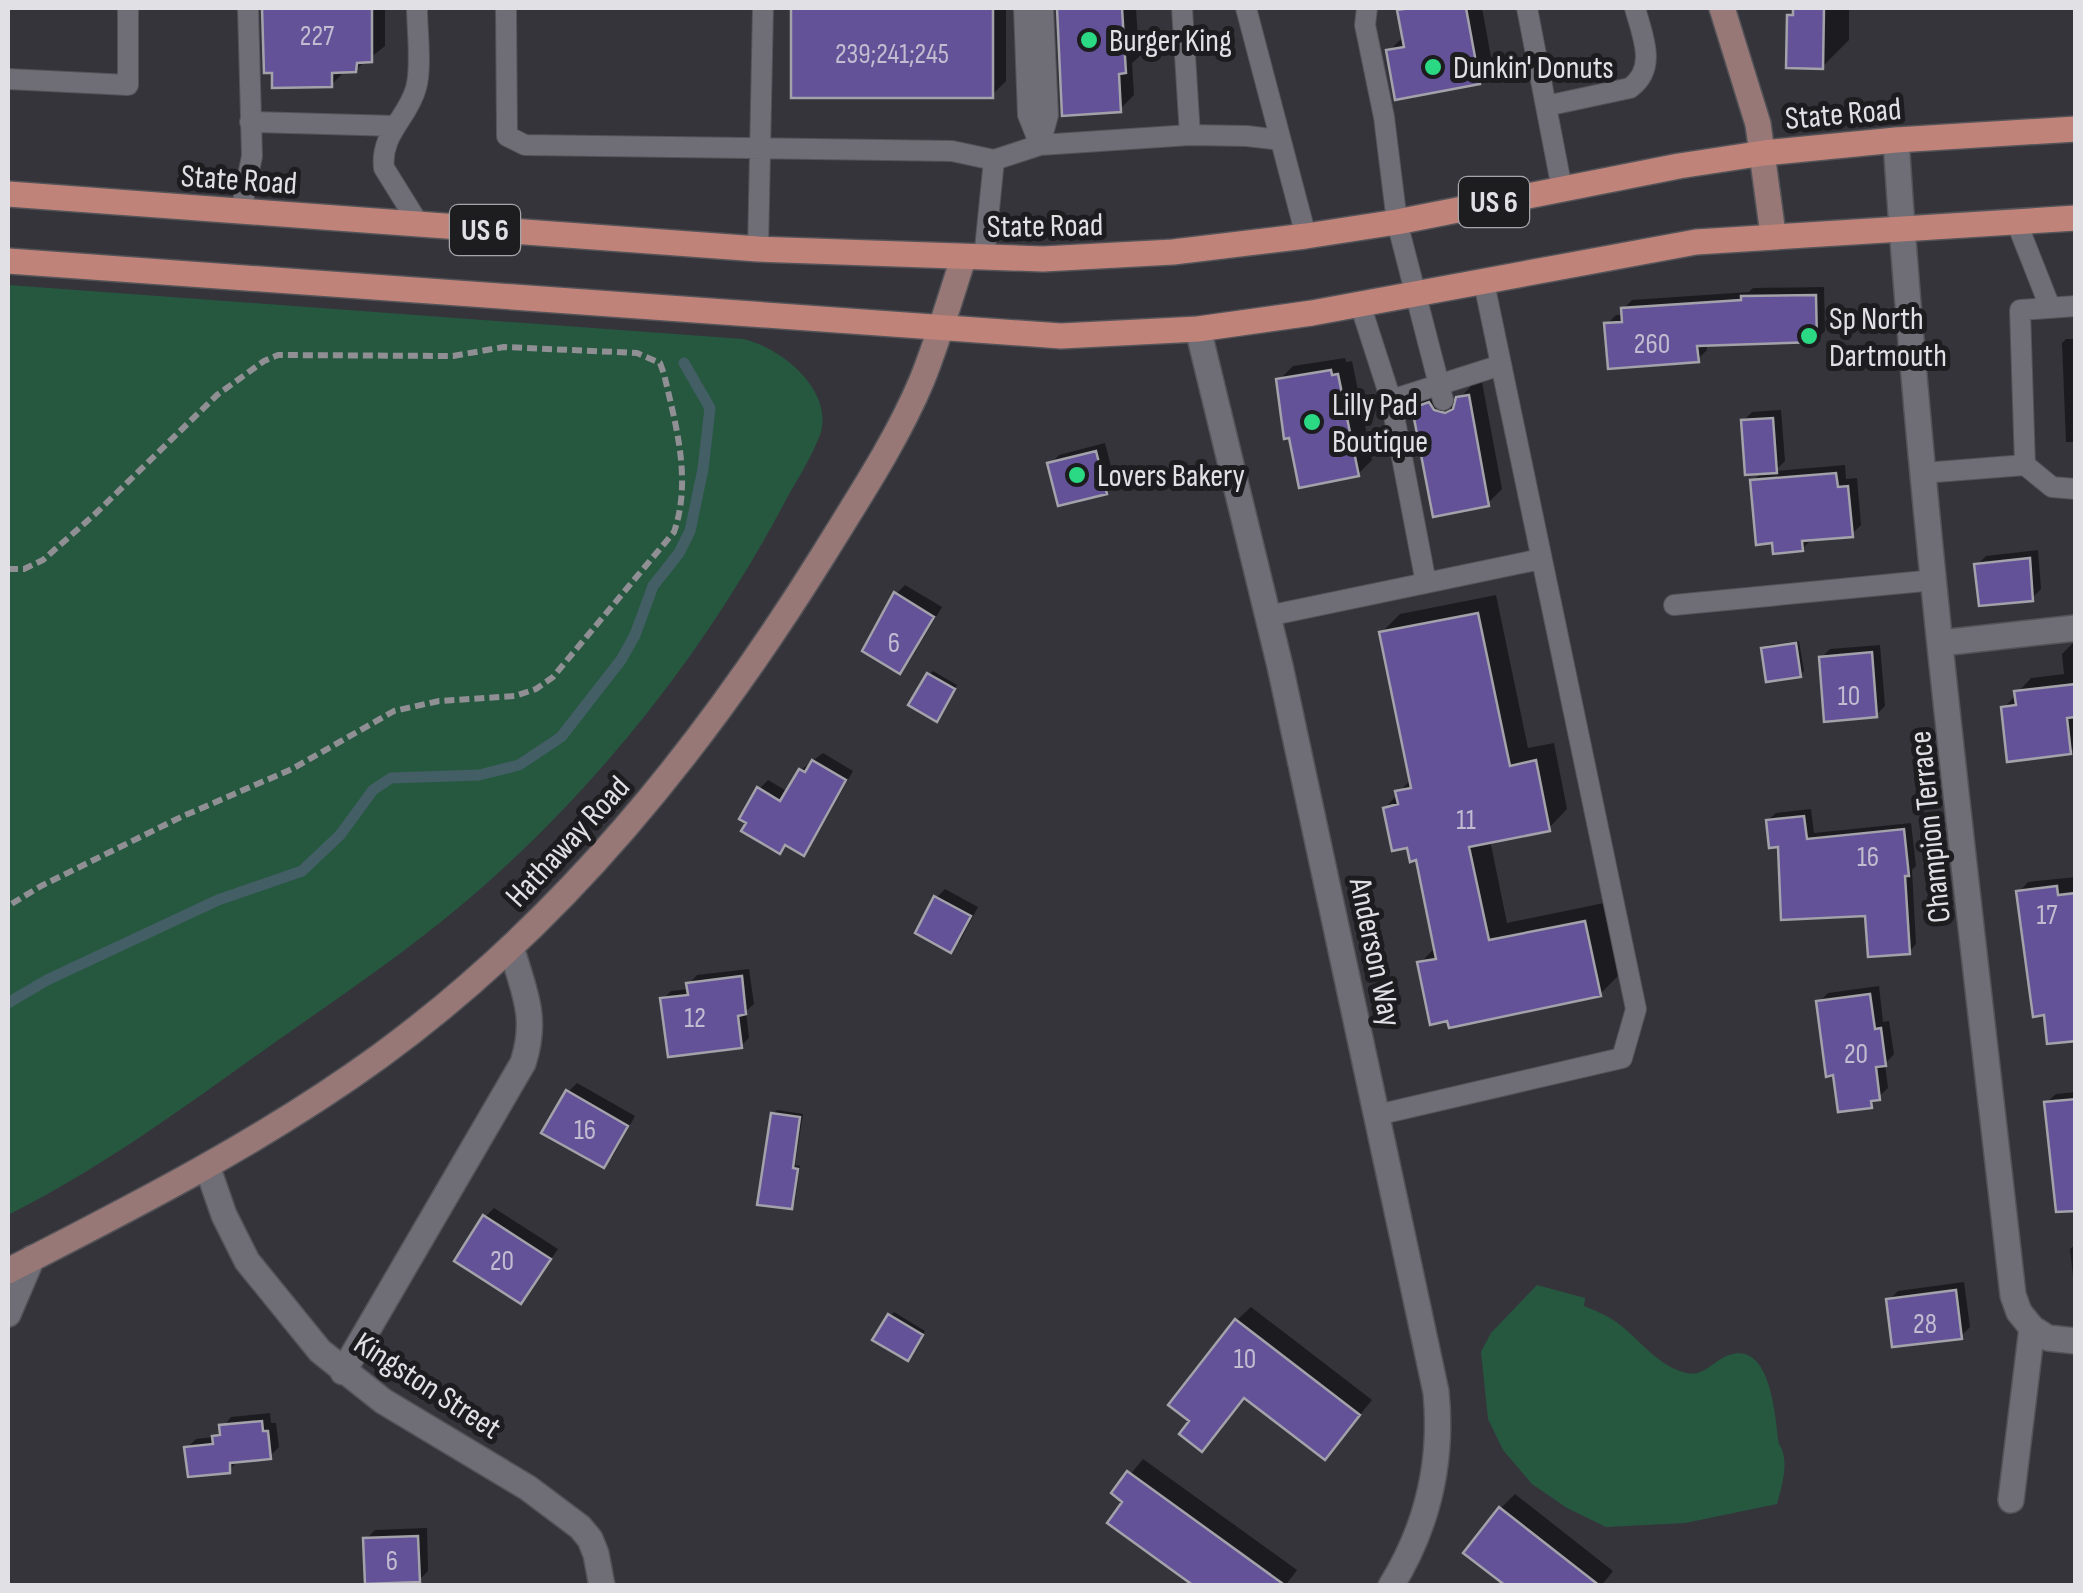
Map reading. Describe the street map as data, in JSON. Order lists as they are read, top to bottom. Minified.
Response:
{"streets":{"main road":["State Road","US 6","Hathaway Road"],"street":["Champion Terrace","Anderson Way","Kingston Street"]},"crossings":[["State Road","Champion Terrace"],["State Road","Hathaway Road"],["US 6","Champion Terrace"],["US 6","Hathaway Road"],["US 6","Anderson Way"],["Hathaway Road","Kingston Street"]],"places":["Burger King","Dunkin' Donuts","Sp North Dartmouth","Lilly Pad Boutique","Lovers Bakery"],"house_numbers":["227","239;241;245","260","6","10","11","16","17","12","20","16","20","28","10","6"]}
